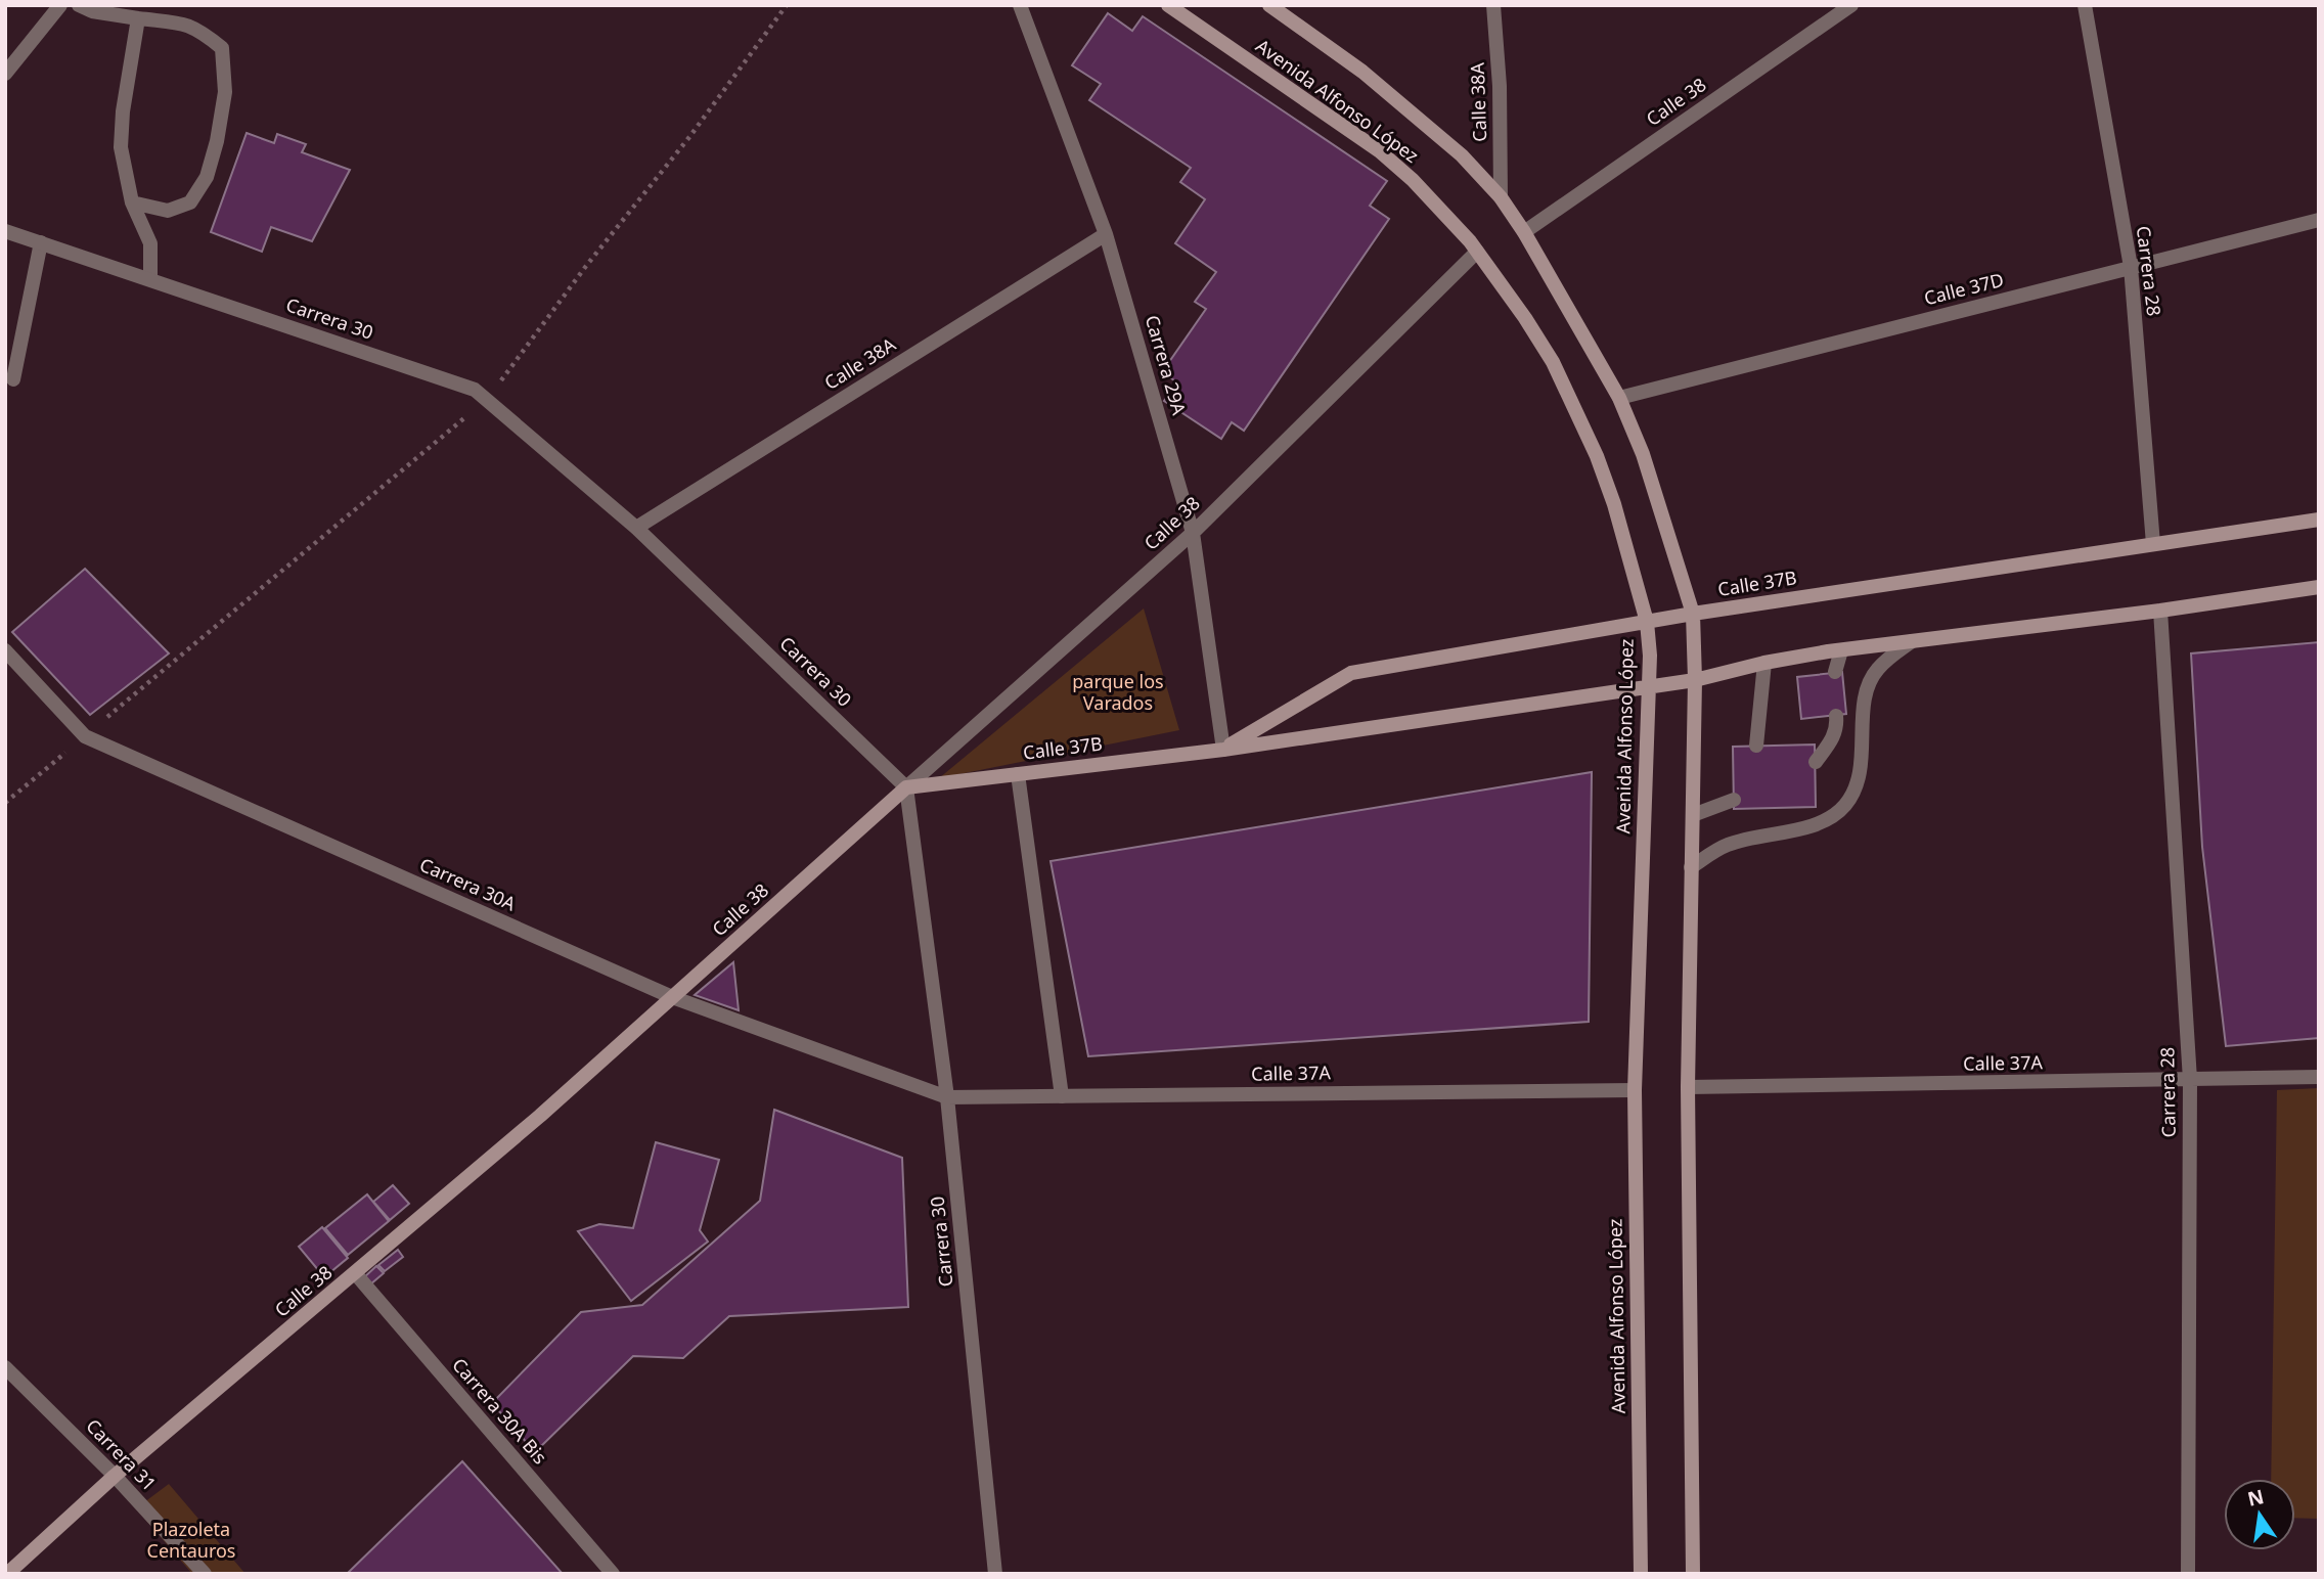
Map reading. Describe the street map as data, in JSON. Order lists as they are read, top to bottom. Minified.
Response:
{"streets":{"street":["Avenida Alfonso López","Calle 38A","Calle 38","Carrera 28","Calle 37D","Carrera 30","Carrera 29A","Calle 37B","Carrera 30A","Calle 37A","Carrera 30A Bis","Carrera 31"]},"crossings":[["Avenida Alfonso López","Calle 38A"],["Avenida Alfonso López","Calle 38"],["Avenida Alfonso López","Calle 37D"],["Avenida Alfonso López","Calle 37B"],["Avenida Alfonso López","Calle 37A"],["Calle 38A","Carrera 30"],["Calle 38A","Carrera 29A"],["Calle 38","Carrera 30"],["Calle 38","Carrera 29A"],["Calle 38","Calle 37B"],["Calle 38","Carrera 30A"],["Calle 38","Carrera 30A Bis"],["Calle 38","Carrera 31"],["Carrera 28","Calle 37D"],["Carrera 28","Calle 37B"],["Carrera 28","Calle 37A"],["Carrera 30","Calle 37B"],["Carrera 30","Carrera 30A"],["Carrera 30","Calle 37A"],["Carrera 29A","Calle 37B"],["Carrera 30A","Calle 37A"]],"parks":["parque los Varados","Plazoleta Centauros"],"north":"top"}
